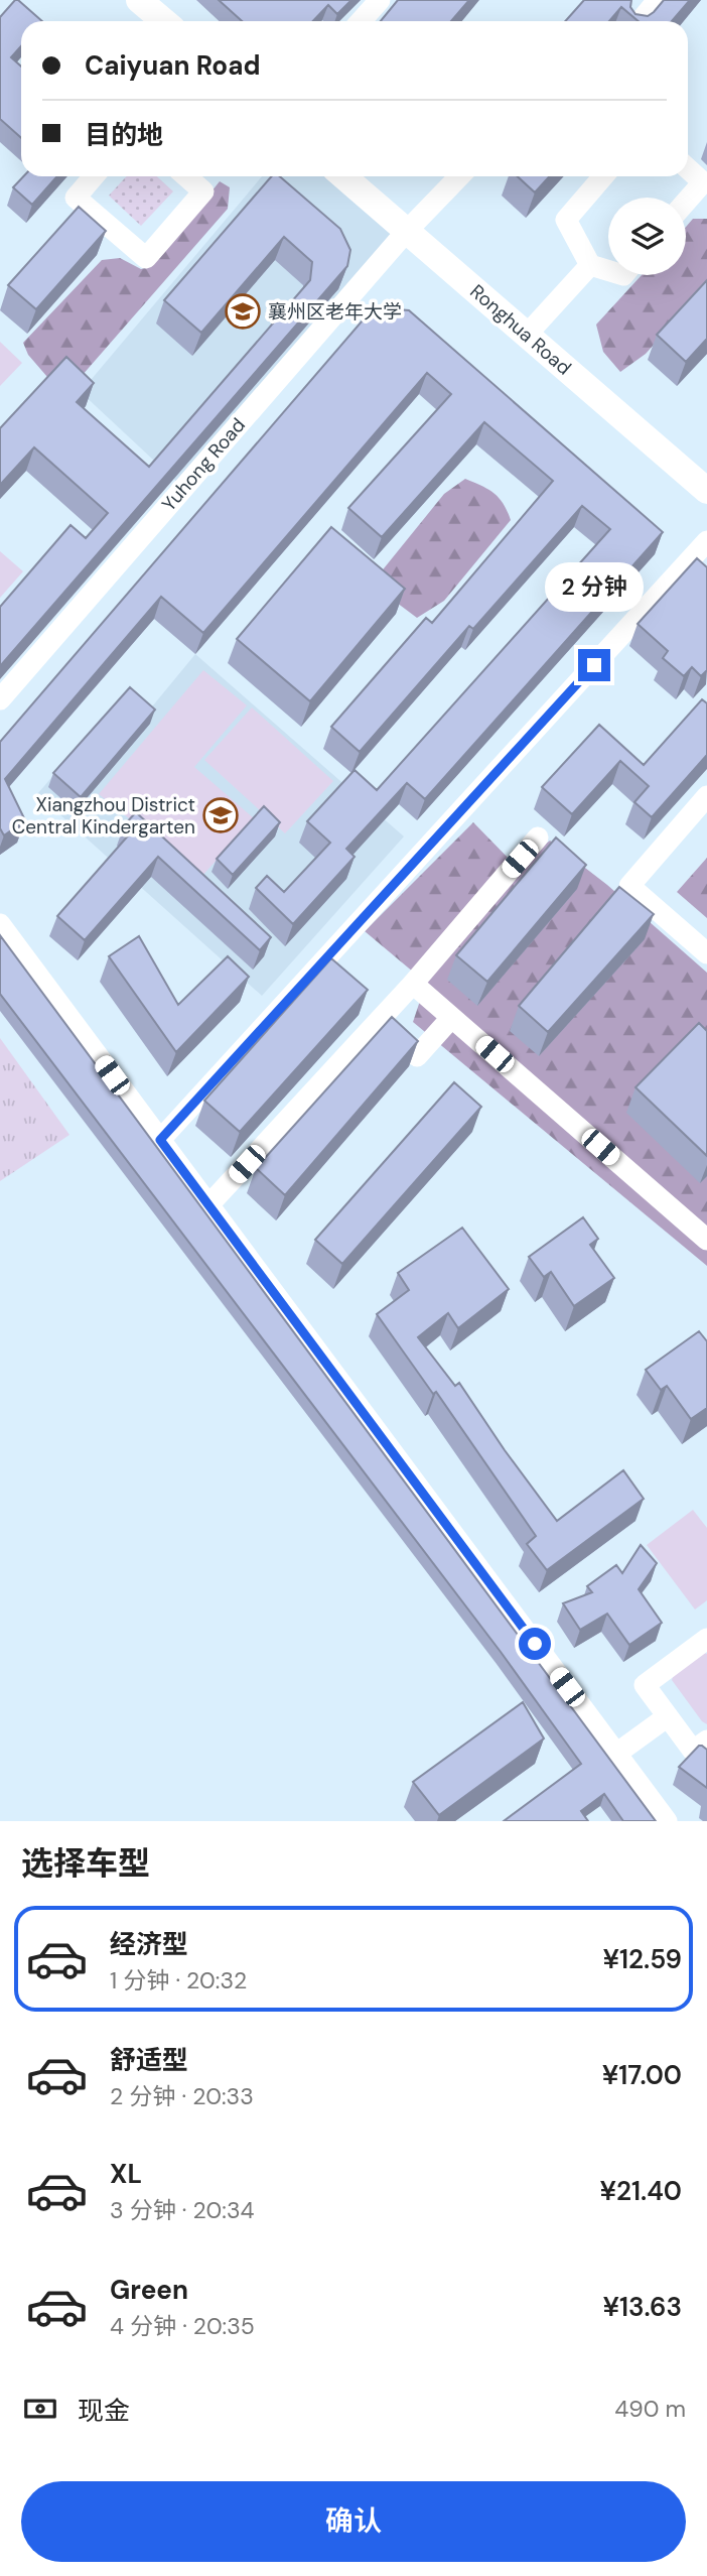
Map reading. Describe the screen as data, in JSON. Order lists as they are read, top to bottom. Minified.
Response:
{"streets":{"main road":["Ronghua Road"],"street":["Yuhong Road"]},"crossings":[["Ronghua Road","Yuhong Road"]],"places":{"school or university":["襄州区老年大学","Xiangzhou District Central Kindergarten"]},"page":{"banner":["Caiyuan Road","目的地"],"bubble":"2 分钟","heading":"选择车型","list":[{"name":"经济型","note":"1 分钟 · 20:32","value":"¥12.59"},{"name":"舒适型","note":"2 分钟 · 20:33","value":"¥17.00"},{"name":"XL","note":"3 分钟 · 20:34","value":"¥21.40"},{"name":"Green","note":"4 分钟 · 20:35","value":"¥13.63"}],"pay":["现金","490 m"],"buttons":"确认"}}
